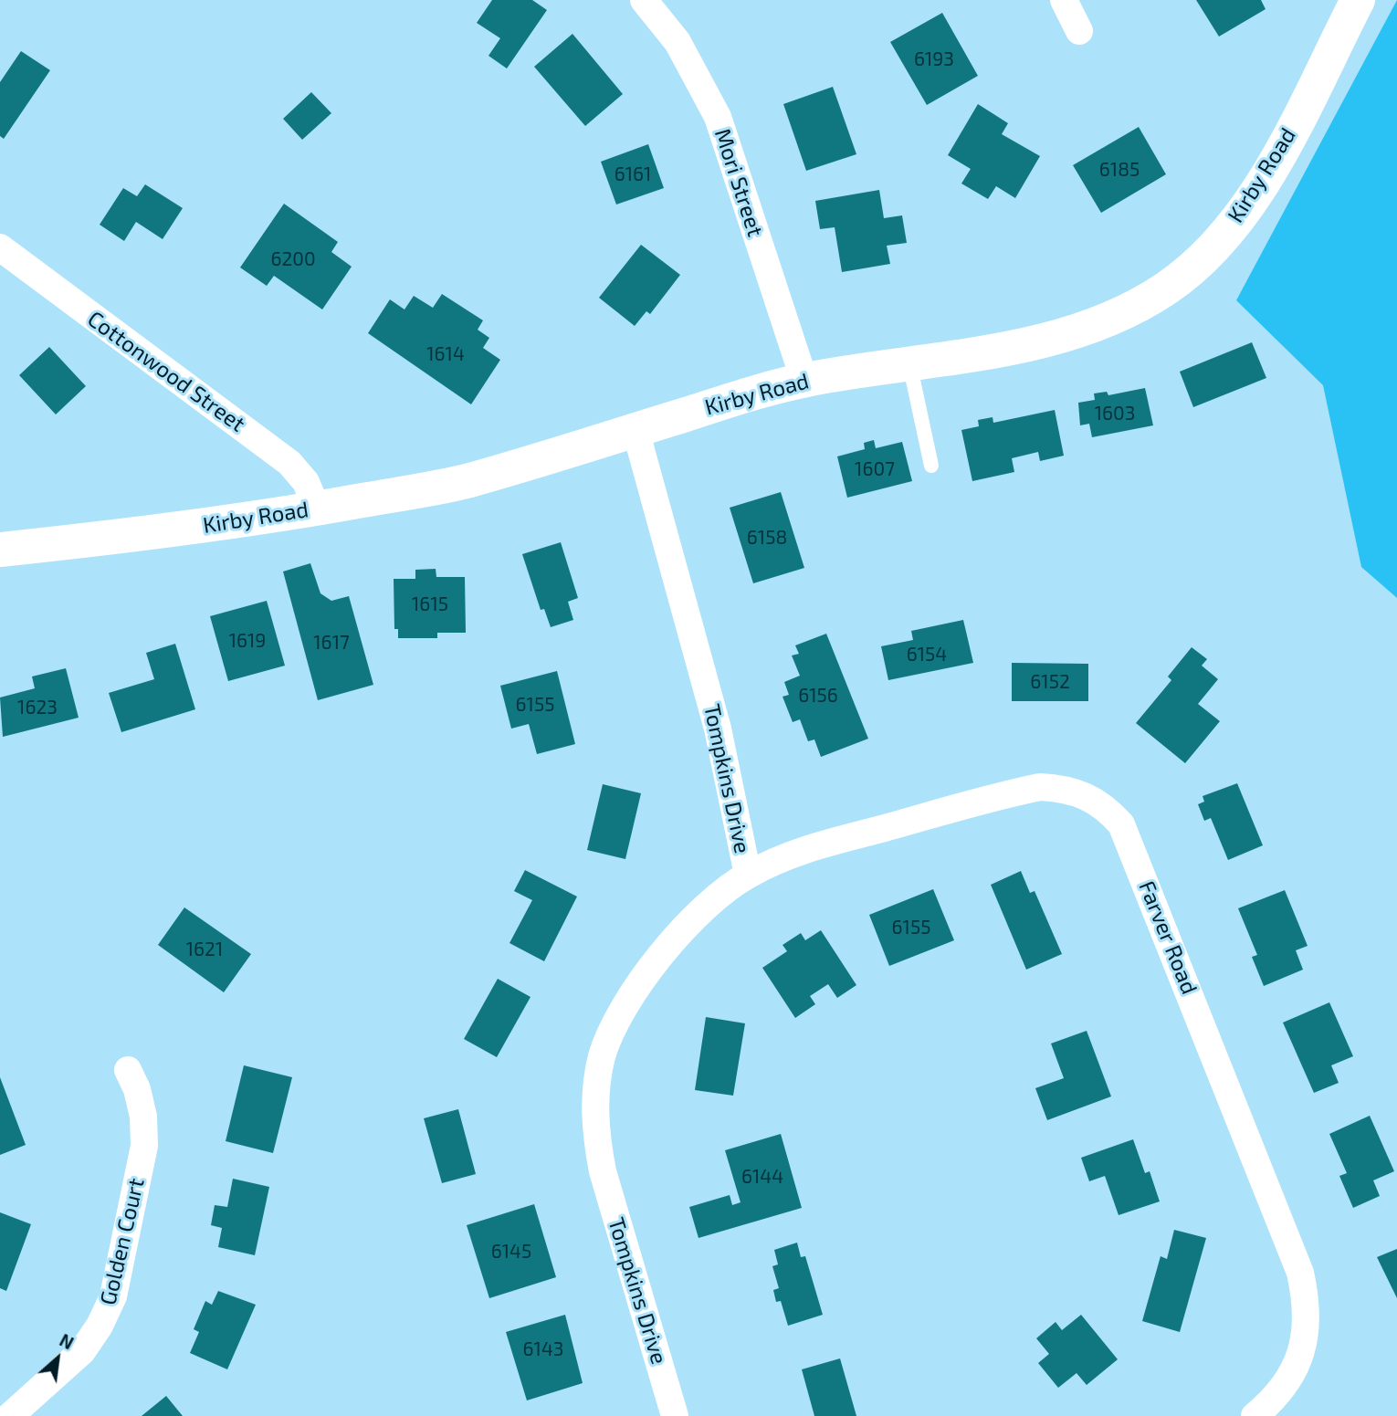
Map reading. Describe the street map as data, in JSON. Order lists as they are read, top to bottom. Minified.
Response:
{"streets":{"main road":["Kirby Road"],"street":["Mori Street","Cottonwood Street","Tompkins Drive","Farver Road","Golden Court"]},"crossings":[["Kirby Road","Mori Street"],["Kirby Road","Cottonwood Street"],["Kirby Road","Tompkins Drive"],["Tompkins Drive","Farver Road"]],"house_numbers":["6193","6185","6161","6200","1614","1603","1607","6158","1615","1619","1617","6154","6152","6156","6155","1623","6155","1621","6144","6145","6143"],"north":"top right"}
